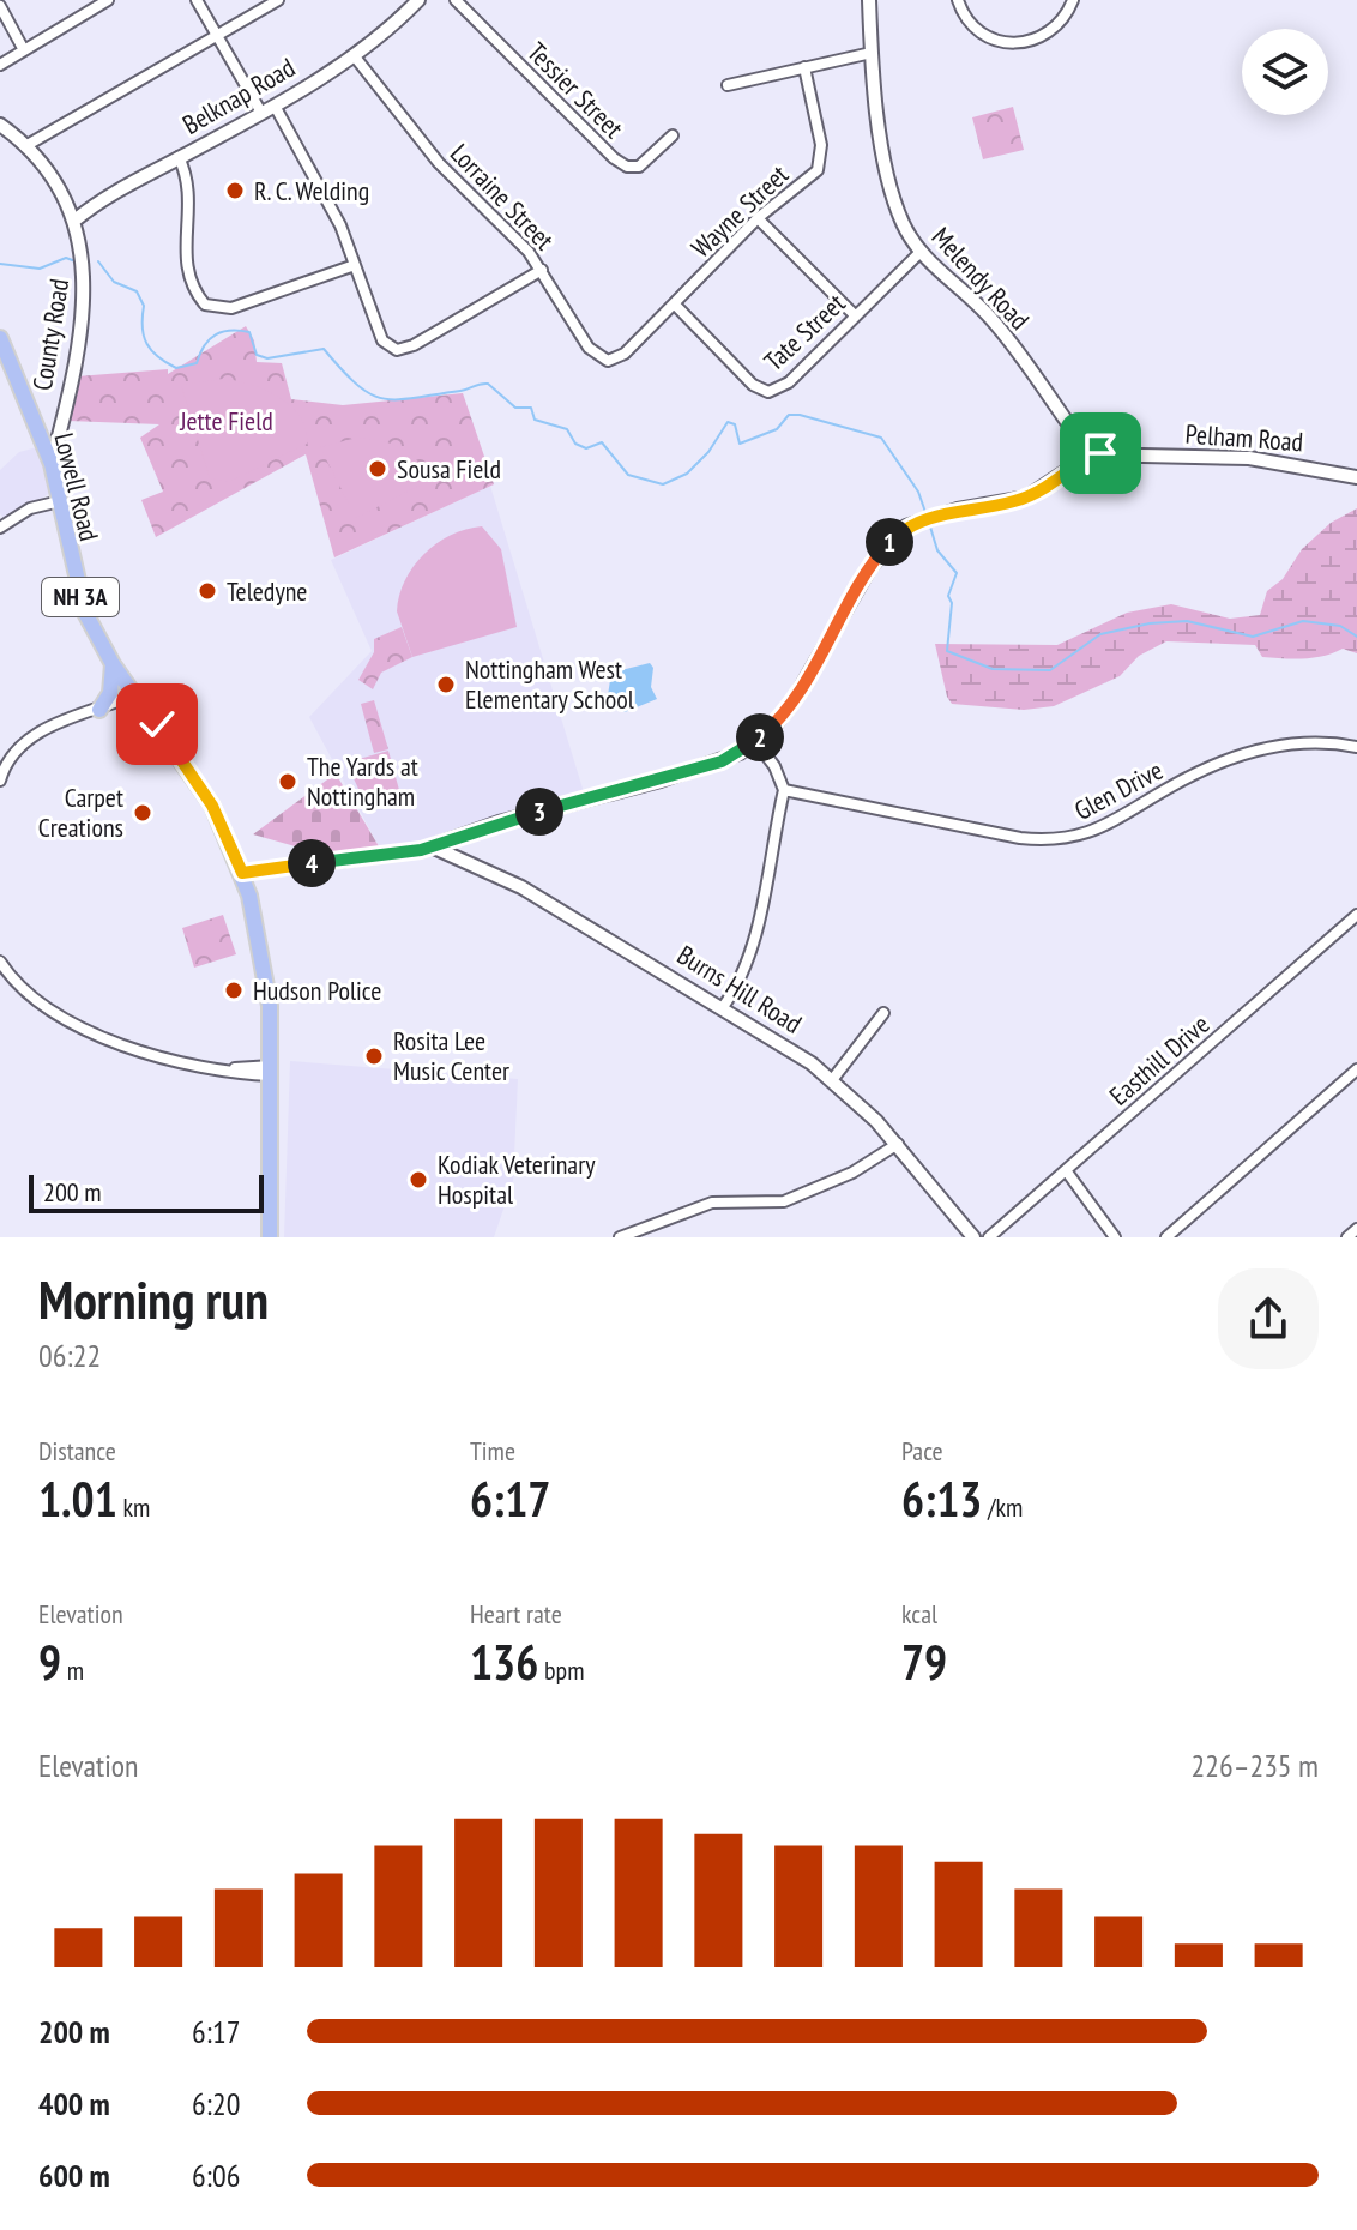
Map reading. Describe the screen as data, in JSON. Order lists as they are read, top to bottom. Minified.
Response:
{"streets":{"main road":["Lowell Road","NH 3A"],"street":["Tessier Street","Belknap Road","Lorraine Street","Wayne Street","Melendy Road","Tate Street","County Road","Pelham Road","Glen Drive","Burns Hill Road","Easthill Drive"]},"crossings":[["Belknap Road","Lorraine Street"],["Belknap Road","County Road"],["Lorraine Street","Wayne Street"],["Wayne Street","Tate Street"],["Melendy Road","Tate Street"],["Melendy Road","Pelham Road"],["County Road","Lowell Road"]],"parks":["Jette Field"],"places":["R. C. Welding","Sousa Field","Teledyne","Nottingham West Elementary School","The Yards at Nottingham","Carpet Creations","Hudson Police","Rosita Lee Music Center","Kodiak Veterinary Hospital"],"scale_bar":"200 m","page":{"pins":["1","2","3","4"],"scale":"200 m","heading":["Morning run","06:22"],"stats":[["Distance","1.01 km"],["Time","6:17"],["Pace","6:13 /km"],["Elevation","9 m"],["Heart rate","136 bpm"],["kcal","79"]],"chart":["Elevation","226–235 m"],"list":[{"name":"200 m","note":"6:17"},{"name":"400 m","note":"6:20"},{"name":"600 m","note":"6:06"}]}}
